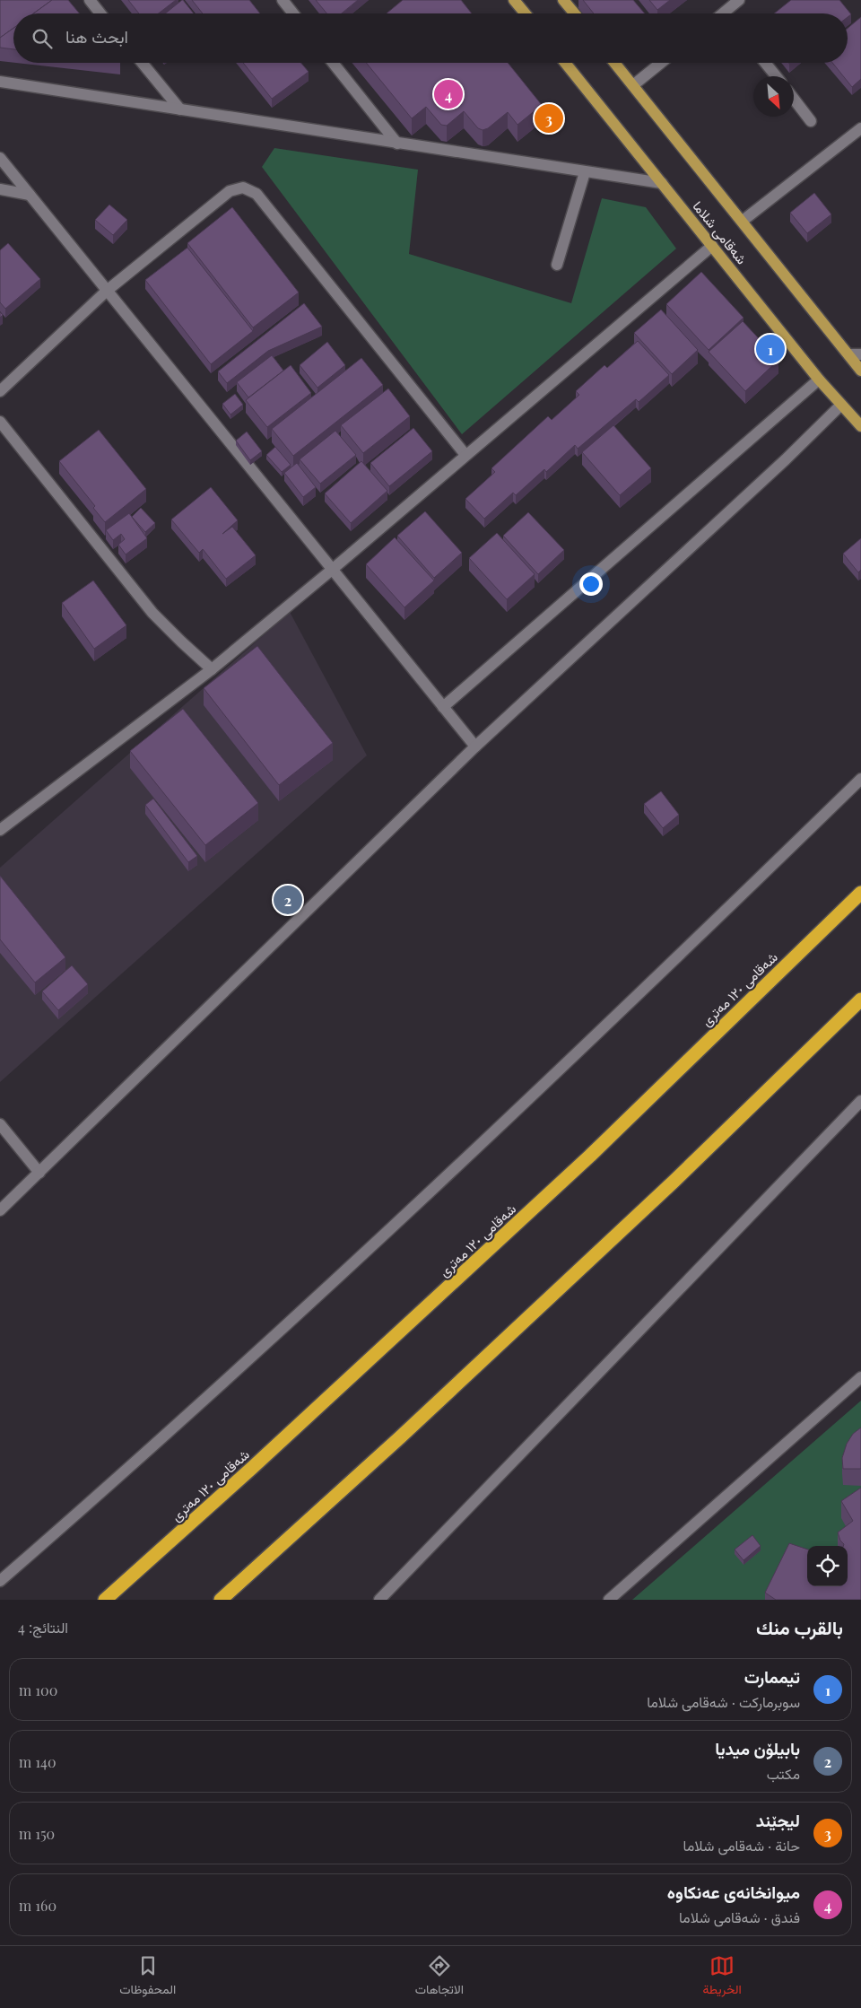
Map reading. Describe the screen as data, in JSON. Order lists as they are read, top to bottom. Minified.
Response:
{"streets":{"highway":["شەقامی ١٢٠ مەتری"],"main road":["شەقامی شلاما"]},"north":"bottom right","page":{"search":"ابحث هنا","pins":["4","3","1","2"],"heading":["بالقرب منك","النتائج: 4"],"list":[{"mark":"1","name":"تیممارت","note":"سوبرماركت · شەقامی شلاما","value":"100 m"},{"mark":"2","name":"بابیلۆن میدیا","note":"مكتب","value":"140 m"},{"mark":"3","name":"لیجێند","note":"حانة · شەقامی شلاما","value":"150 m"},{"mark":"4","name":"میوانخانەی عەنکاوە","note":"فندق · شەقامی شلاما","value":"160 m"}],"nav":["الخريطة","الاتجاهات","المحفوظات"]}}
